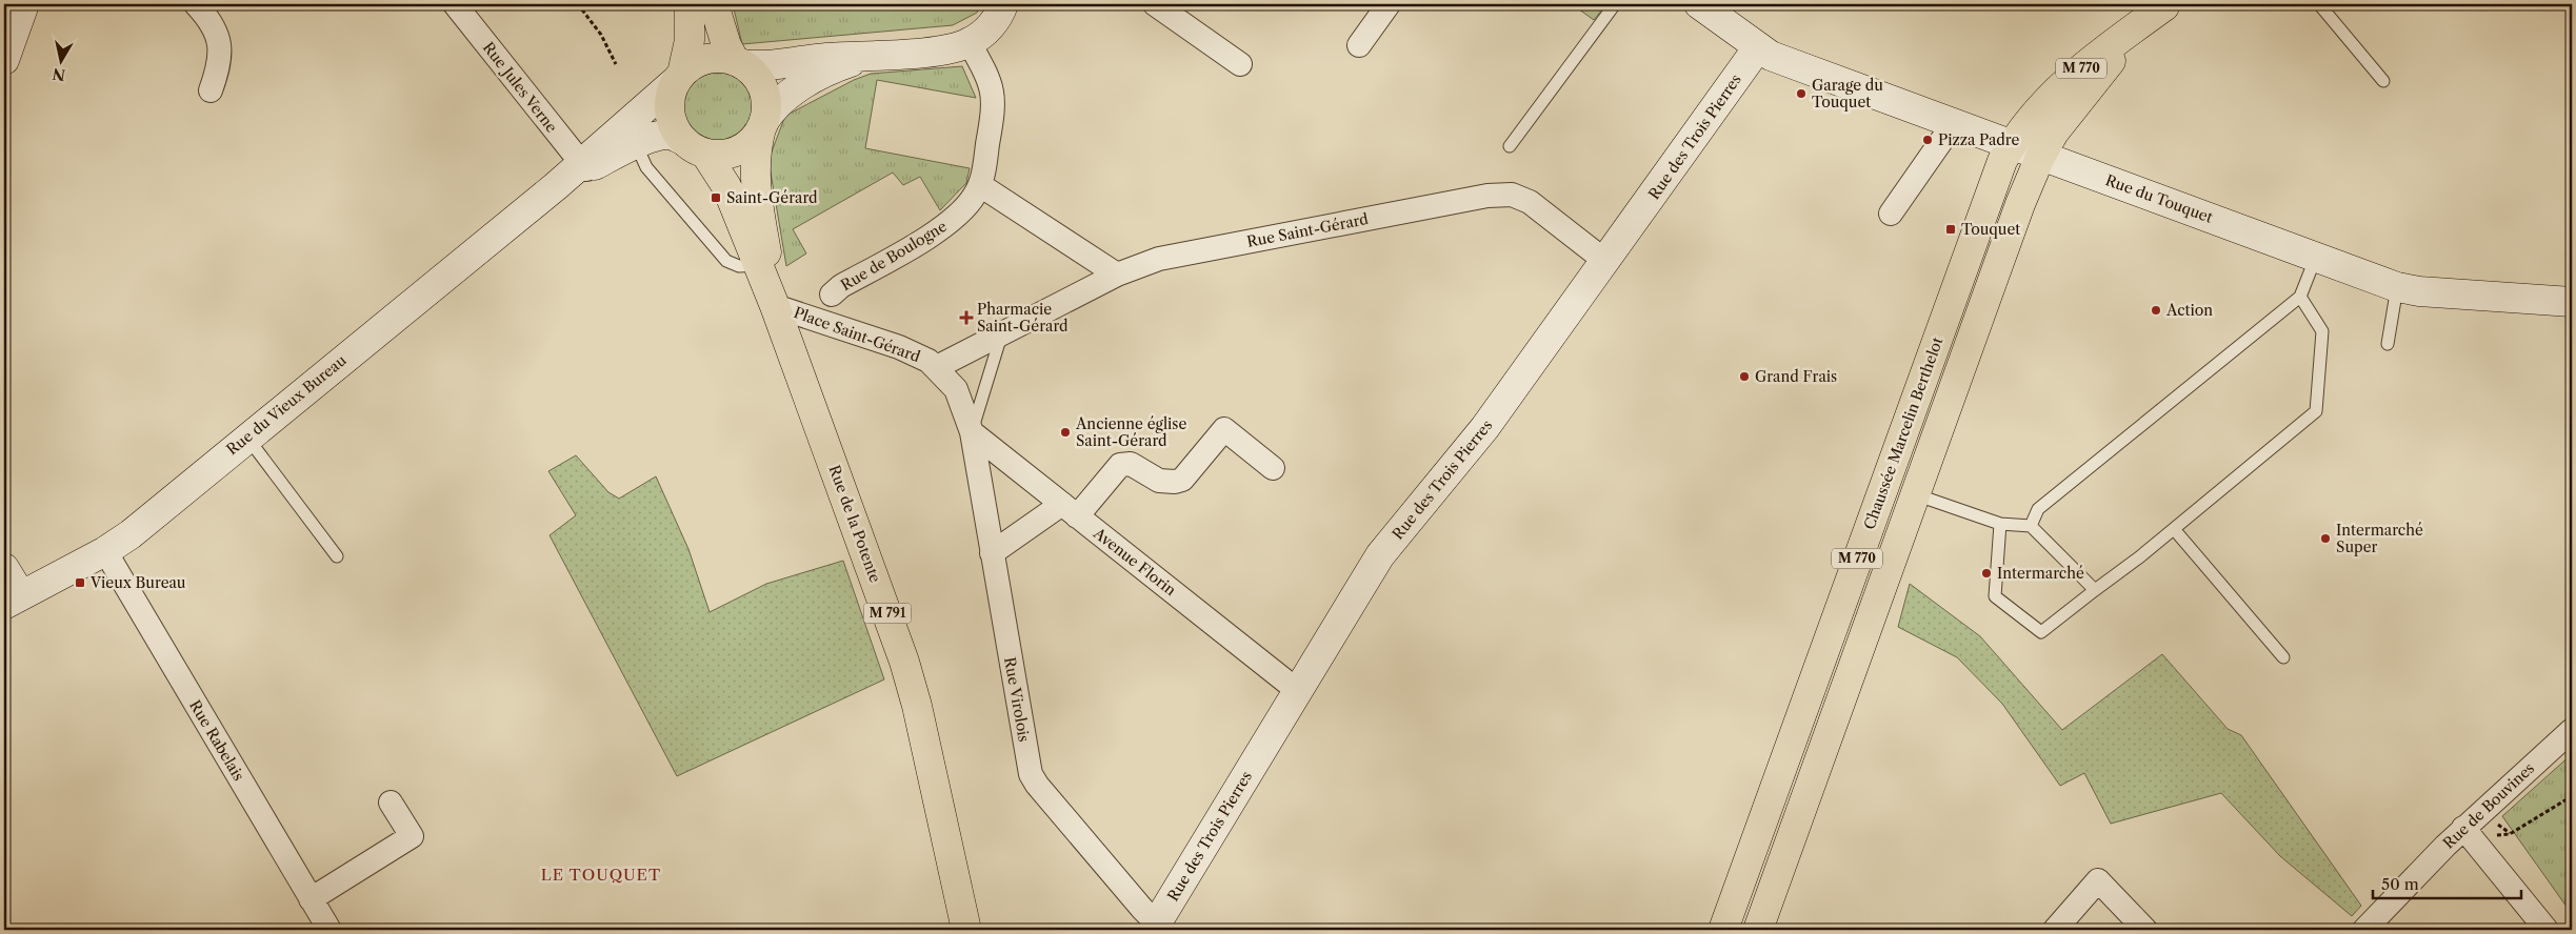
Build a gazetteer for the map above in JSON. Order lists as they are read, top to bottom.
{
  "streets": {
    "main road": [
      "M 770",
      "Chaussée Marcelin Berthelot",
      "Rue de la Potente",
      "M 791"
    ],
    "street": [
      "Rue Jules Verne",
      "Rue des Trois Pierres",
      "Rue du Touquet",
      "Rue Saint-Gérard",
      "Rue de Boulogne",
      "Place Saint-Gérard",
      "Rue du Vieux Bureau",
      "Avenue Florin",
      "Rue Virolois",
      "Rue Rabelais",
      "Rue de Bouvines"
    ]
  },
  "crossings": [
    ["M 770", "Rue du Touquet"],
    ["M 770", "Chaussée Marcelin Berthelot"],
    ["Rue Jules Verne", "Rue du Vieux Bureau"],
    ["Rue des Trois Pierres", "Rue du Touquet"],
    ["Rue des Trois Pierres", "Rue Saint-Gérard"],
    ["Rue des Trois Pierres", "Avenue Florin"],
    ["Rue des Trois Pierres", "Rue Virolois"],
    ["Rue du Touquet", "Chaussée Marcelin Berthelot"],
    ["Rue Saint-Gérard", "Place Saint-Gérard"],
    ["Place Saint-Gérard", "Rue de la Potente"],
    ["Place Saint-Gérard", "Avenue Florin"],
    ["Place Saint-Gérard", "Rue Virolois"],
    ["Rue du Vieux Bureau", "Rue de la Potente"],
    ["Rue du Vieux Bureau", "Rue Rabelais"],
    ["Avenue Florin", "Rue Virolois"]
  ],
  "districts": ["LE TOUQUET"],
  "places": {
    "other": [
      "Garage du Touquet",
      "Pizza Padre",
      "Action",
      "Grand Frais",
      "Ancienne église Saint-Gérard",
      "Intermarché Super",
      "Intermarché"
    ],
    "transit": ["Saint-Gérard", "Touquet", "Vieux Bureau"],
    "health": ["Pharmacie Saint-Gérard"]
  },
  "scale_bar": "50 m",
  "north": "bottom"
}
